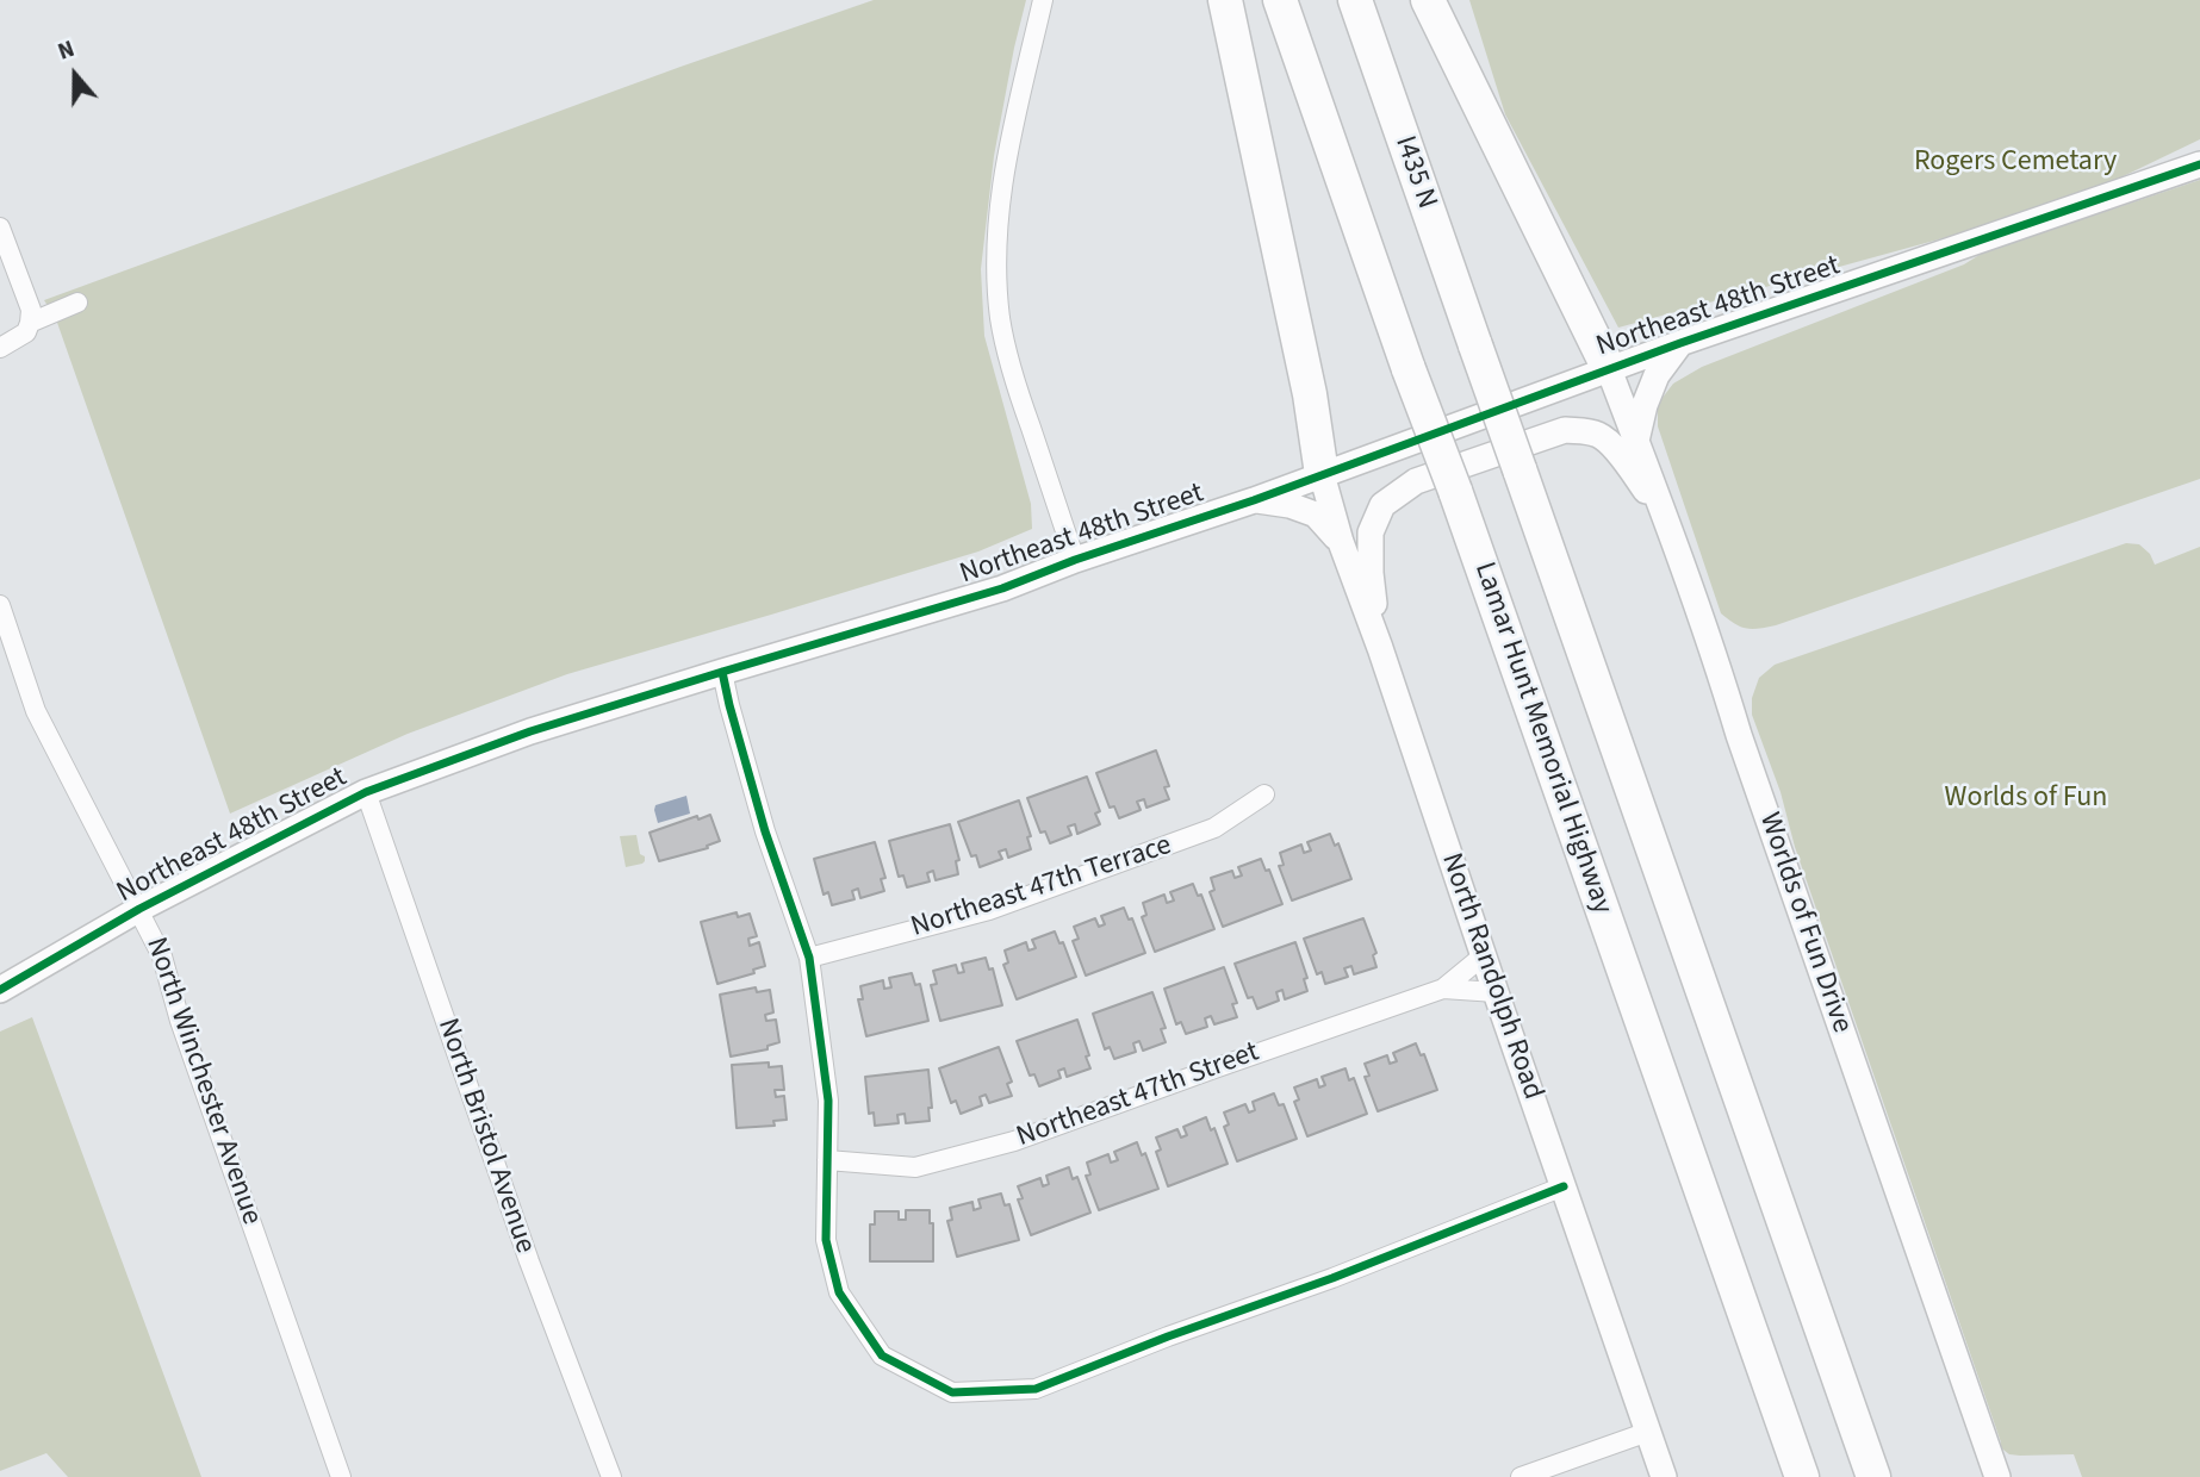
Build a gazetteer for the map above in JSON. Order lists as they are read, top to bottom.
{
  "streets": {
    "highway": ["I435 N", "Lamar Hunt Memorial Highway"],
    "main road": ["Northeast 48th Street", "Worlds of Fun Drive", "North Randolph Road"],
    "street": [
      "Northeast 47th Terrace",
      "North Winchester Avenue",
      "Northeast 47th Street",
      "North Bristol Avenue"
    ]
  },
  "crossings": [
    ["Northeast 48th Street", "Worlds of Fun Drive"],
    ["Northeast 48th Street", "North Randolph Road"],
    ["Northeast 48th Street", "North Winchester Avenue"],
    ["Northeast 48th Street", "North Bristol Avenue"],
    ["North Randolph Road", "Northeast 47th Street"]
  ],
  "parks": ["Rogers Cemetary", "Worlds of Fun"],
  "north": "top"
}
